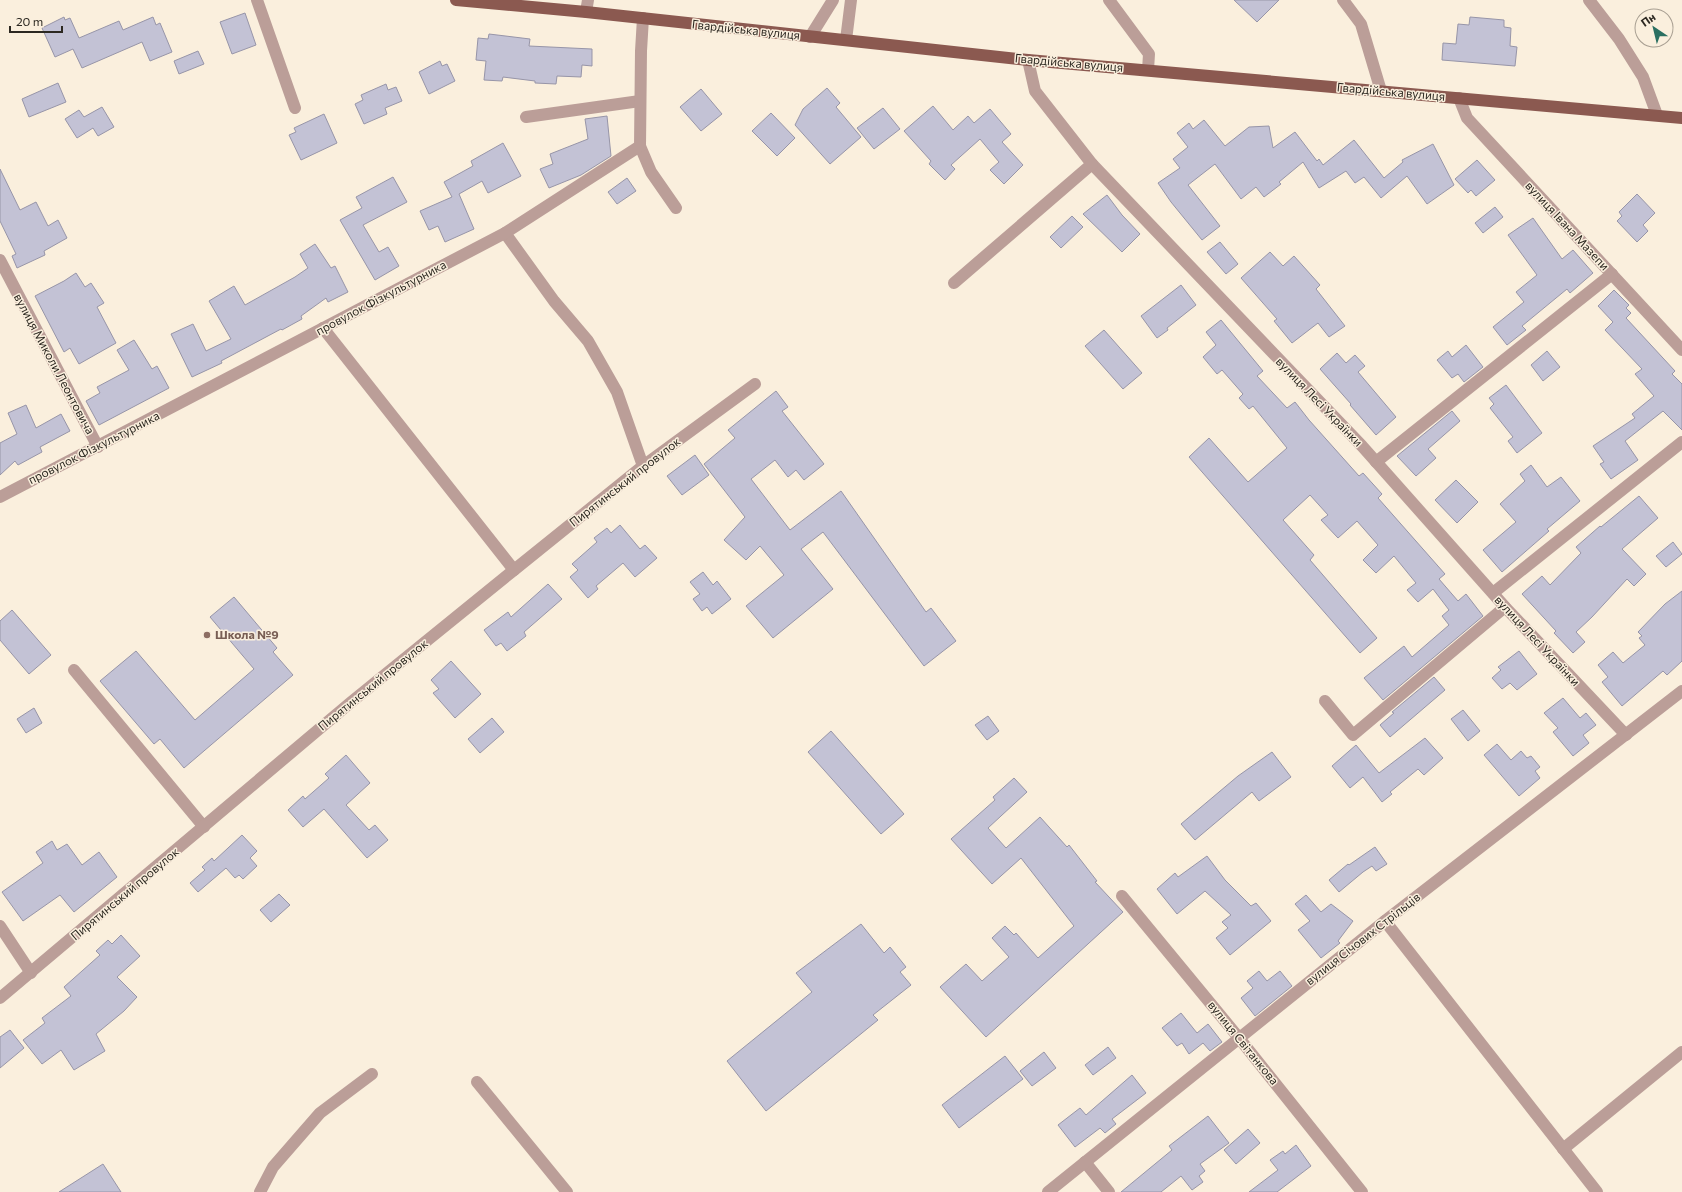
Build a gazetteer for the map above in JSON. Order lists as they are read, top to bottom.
{
  "streets": {
    "main road": ["Гвардійська вулиця"],
    "street": [
      "вулиця Івана Мазепи",
      "провулок Фізкультурника",
      "вулиця Миколи Леонтовича",
      "вулиця Лесі Українки",
      "Пирятинський провулок",
      "вулиця Січових Стрільців",
      "вулиця Світанкова"
    ]
  },
  "crossings": [
    ["Гвардійська вулиця", "вулиця Івана Мазепи"],
    ["Гвардійська вулиця", "вулиця Лесі Українки"],
    ["провулок Фізкультурника", "вулиця Миколи Леонтовича"],
    ["вулиця Лесі Українки", "вулиця Січових Стрільців"],
    ["вулиця Січових Стрільців", "вулиця Світанкова"]
  ],
  "places": ["Школа №9"],
  "scale_bar": "20 m",
  "north": "top left"
}
